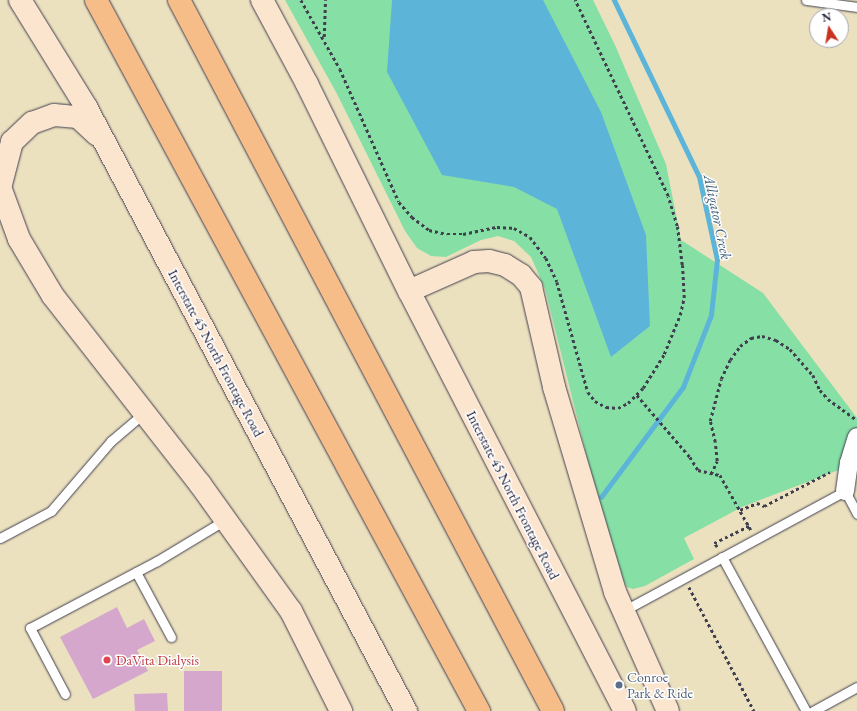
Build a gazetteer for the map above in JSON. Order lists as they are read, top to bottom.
{
  "streets": {
    "main road": ["Interstate 45 North Frontage Road"]
  },
  "water": ["Alligator Creek"],
  "places": ["DaVita Dialysis", "Conroe Park & Ride"],
  "north": "top"
}
